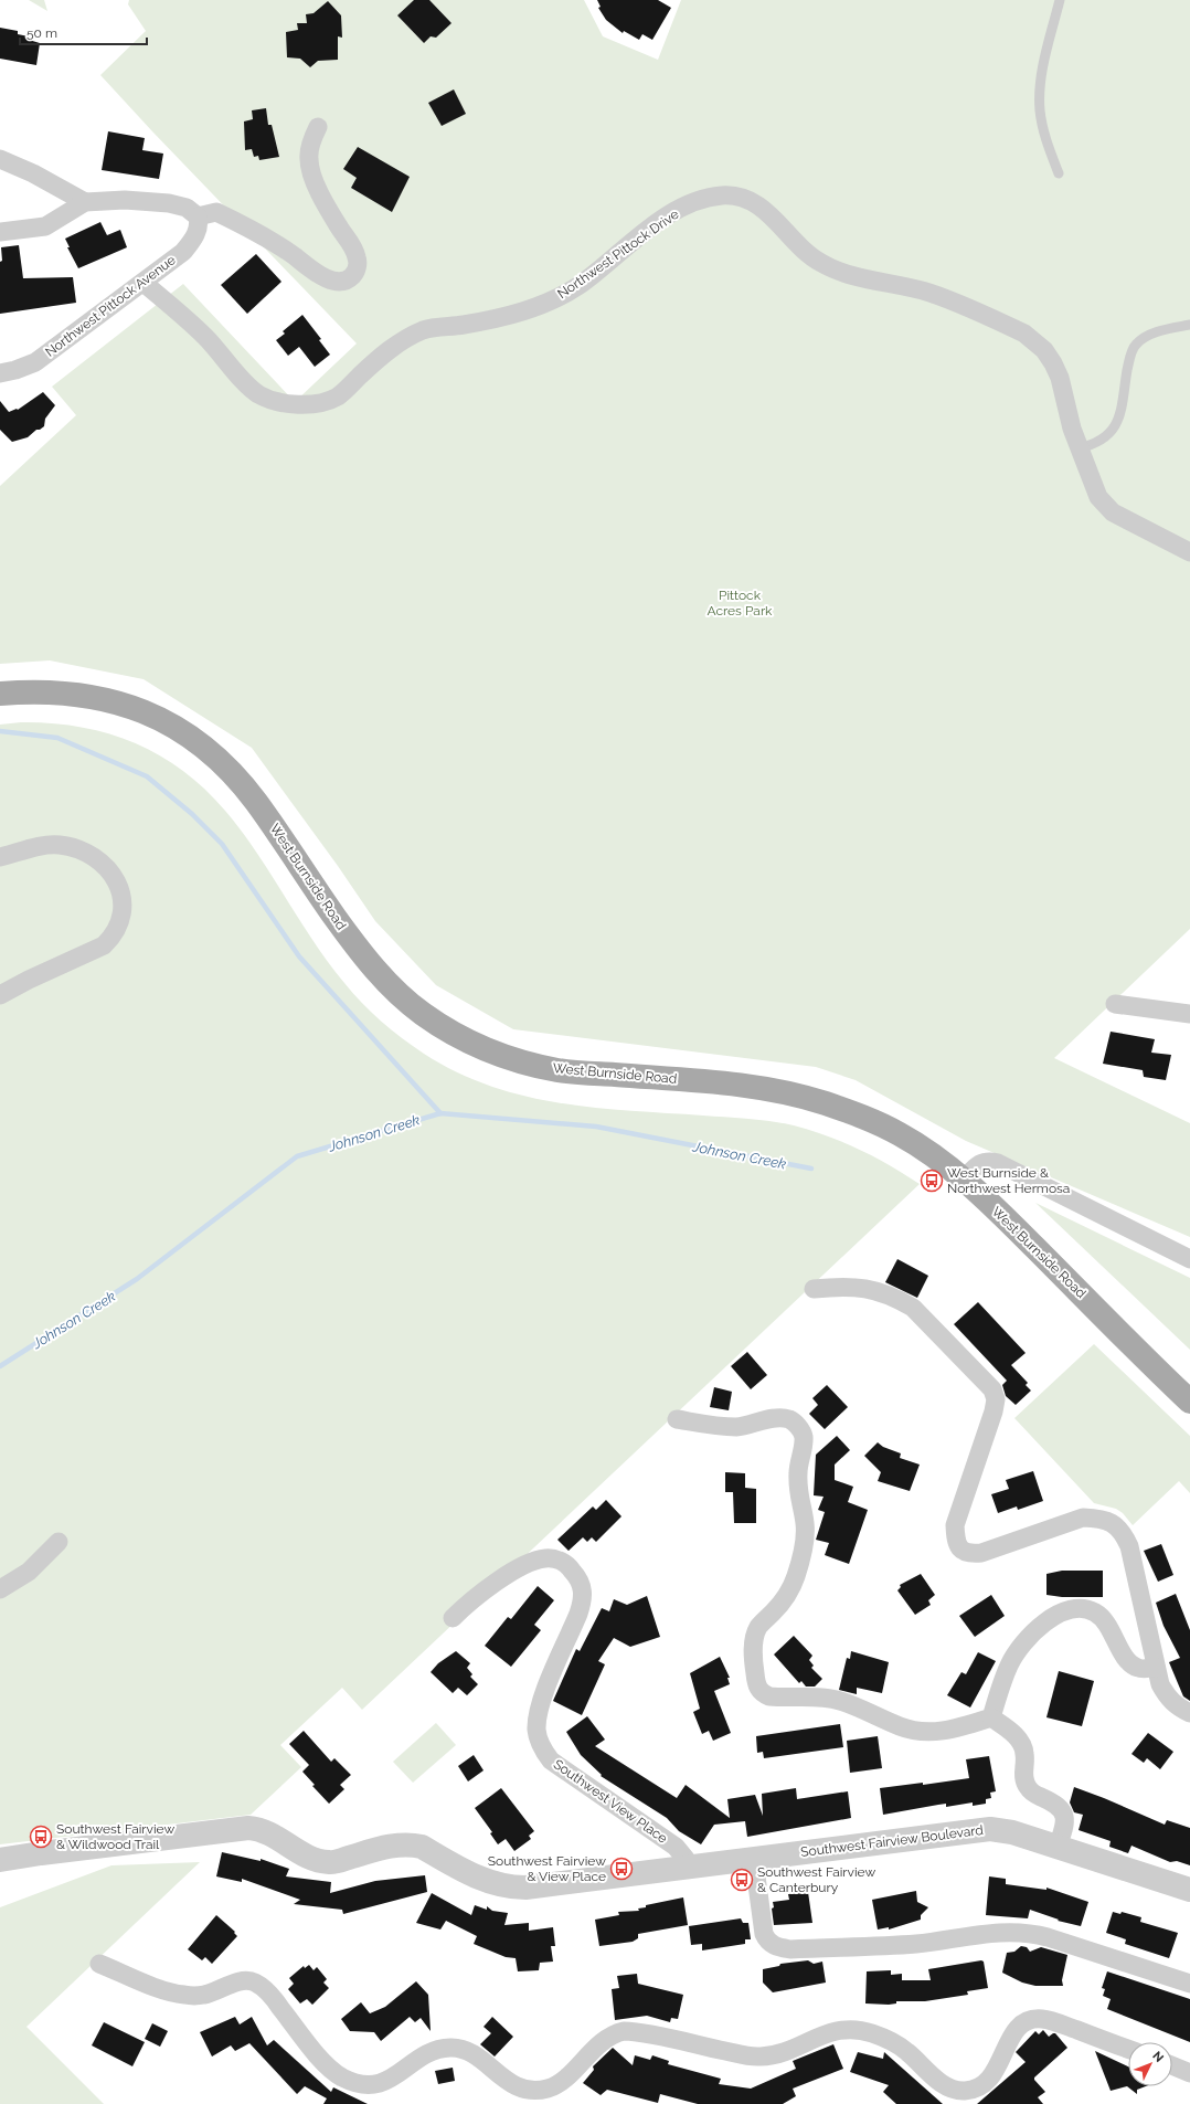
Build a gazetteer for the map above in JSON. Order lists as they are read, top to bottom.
{
  "streets": {
    "main road": ["West Burnside Road"],
    "street": [
      "Northwest Pittock Drive",
      "Northwest Pittock Avenue",
      "Southwest View Place",
      "Southwest Fairview Boulevard"
    ]
  },
  "crossings": [
    ["Northwest Pittock Drive", "Northwest Pittock Avenue"],
    ["Southwest View Place", "Southwest Fairview Boulevard"]
  ],
  "water": ["Johnson Creek"],
  "parks": ["Pittock Acres Park"],
  "places": {
    "bus stop": [
      "West Burnside & Northwest Hermosa",
      "Southwest Fairview & Wildwood Trail",
      "Southwest Fairview & View Place",
      "Southwest Fairview & Canterbury"
    ]
  },
  "scale_bar": "50 m",
  "north": "top right"
}
